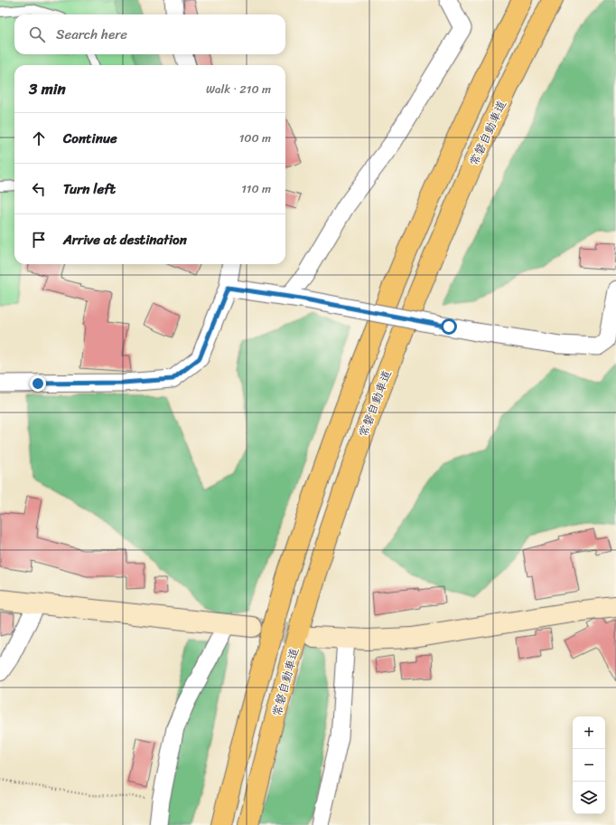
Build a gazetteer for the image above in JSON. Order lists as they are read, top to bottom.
{
  "streets": {
    "highway": ["常磐自動車道"]
  },
  "page": {
    "search": "Search here",
    "heading": ["3 min", "Walk · 210 m"],
    "list": [
      ["Continue", "100 m"],
      ["Turn left", "110 m"],
      "Arrive at destination"
    ],
    "map_buttons": ["+", "−"]
  }
}
